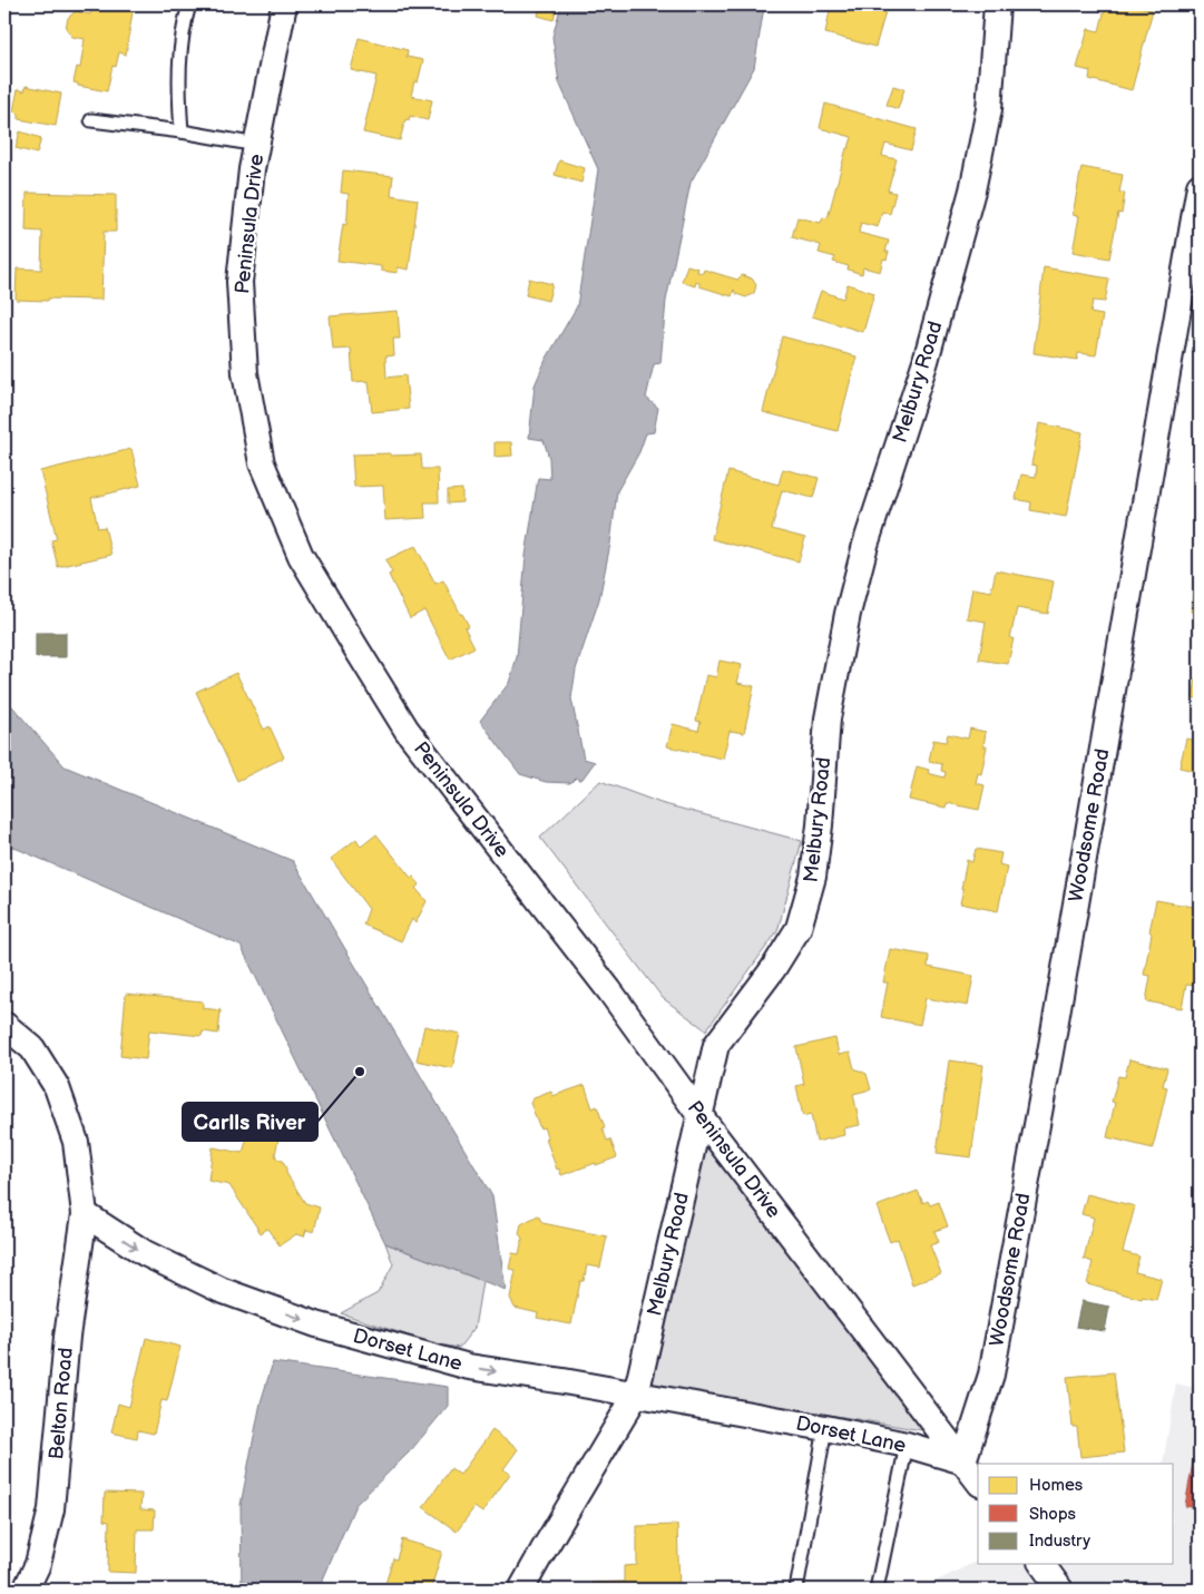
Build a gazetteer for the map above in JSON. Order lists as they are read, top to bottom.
{
  "streets": {
    "street": [
      "Peninsula Drive",
      "Melbury Road",
      "Woodsome Road",
      "Dorset Lane",
      "Belton Road"
    ]
  },
  "crossings": [
    ["Peninsula Drive", "Melbury Road"],
    ["Peninsula Drive", "Woodsome Road"],
    ["Peninsula Drive", "Dorset Lane"],
    ["Melbury Road", "Dorset Lane"],
    ["Woodsome Road", "Dorset Lane"],
    ["Dorset Lane", "Belton Road"]
  ],
  "one_way": ["Dorset Lane"],
  "places": ["Carlls River"],
  "legend": ["Homes", "Shops", "Industry"]
}
